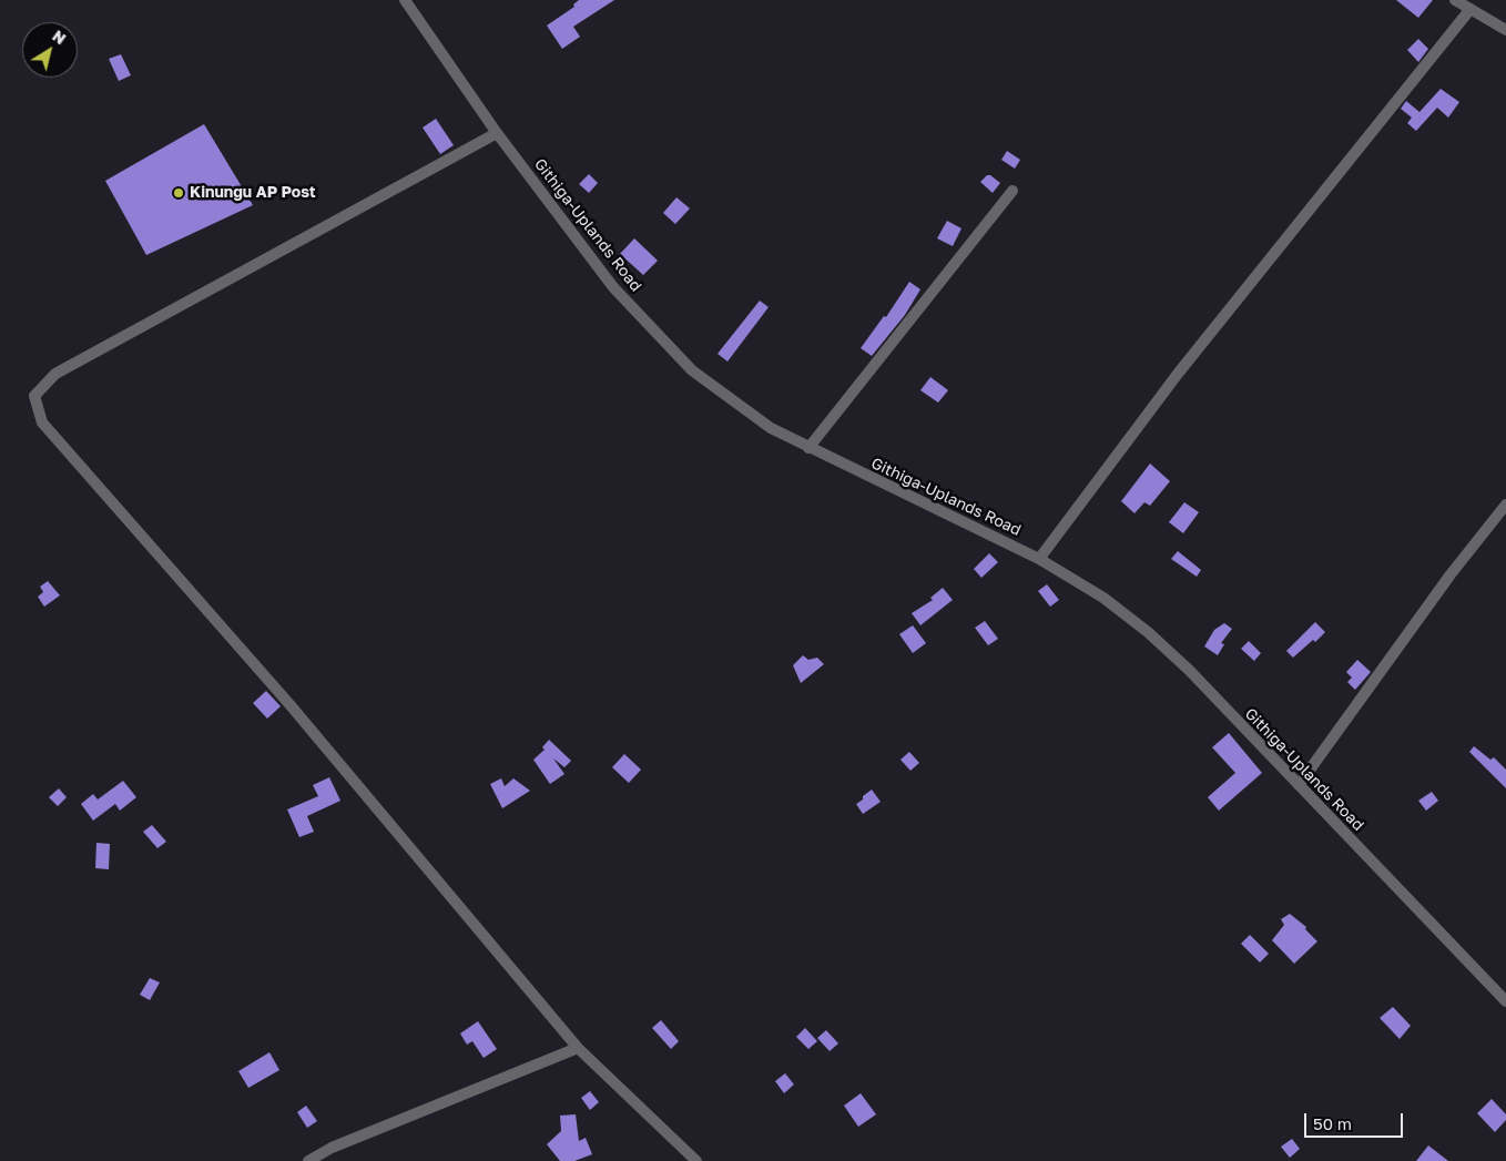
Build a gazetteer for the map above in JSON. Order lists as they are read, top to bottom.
{
  "streets": {
    "street": ["Githiga-Uplands Road"]
  },
  "places": ["Kinungu AP Post"],
  "scale_bar": "50 m",
  "north": "top right"
}
